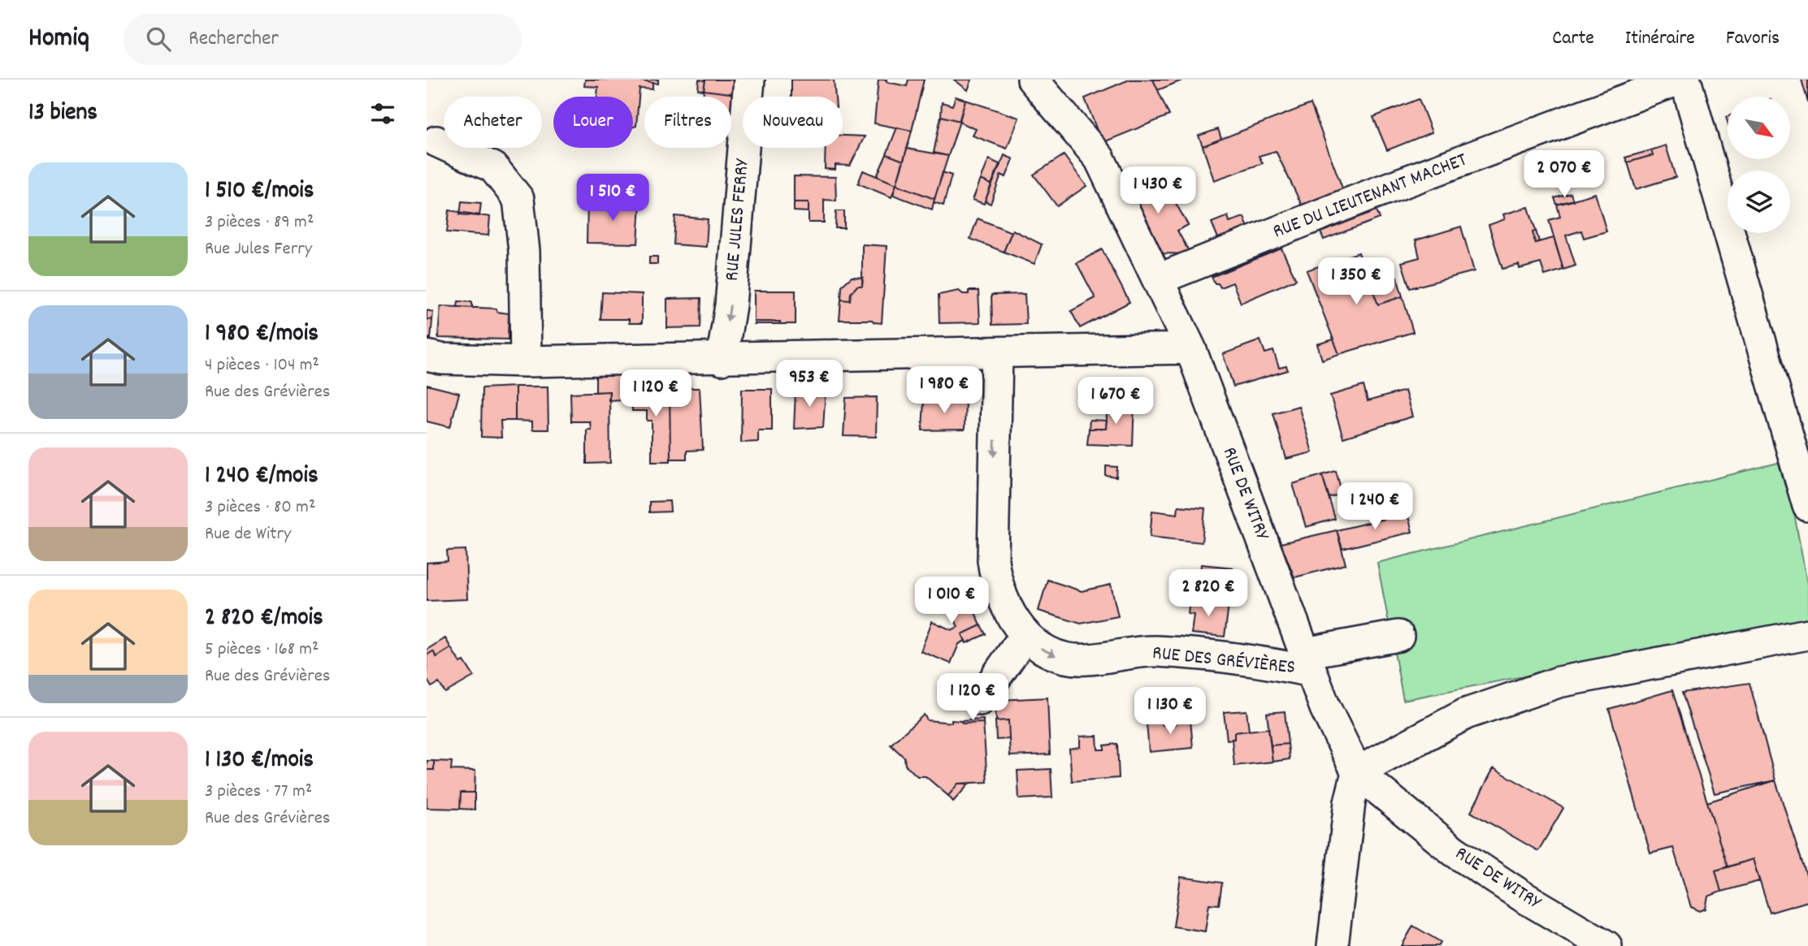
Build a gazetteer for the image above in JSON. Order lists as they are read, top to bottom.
{
  "streets": {
    "street": [
      "RUE DU LIEUTENANT MACHET",
      "RUE JULES FERRY",
      "RUE DE WITRY",
      "RUE DES GRÉVIÈRES"
    ]
  },
  "crossings": [
    ["RUE DU LIEUTENANT MACHET", "RUE DE WITRY"],
    ["RUE DE WITRY", "RUE DES GRÉVIÈRES"]
  ],
  "one_way": ["RUE JULES FERRY"],
  "north": "bottom right",
  "page": {
    "header": "Homiq",
    "search": "Rechercher",
    "nav": ["Carte", "Itinéraire", "Favoris"],
    "heading": "13 biens",
    "chip": [
      "Acheter",
      "Louer",
      "Filtres",
      "Nouveau"
    ],
    "list": [
      {
        "name": "1 510 €/mois",
        "note": "3 pièces · 89 m² · Rue Jules Ferry"
      },
      {
        "name": "1 980 €/mois",
        "note": "4 pièces · 104 m² · Rue des Grévières"
      },
      {
        "name": "1 240 €/mois",
        "note": "3 pièces · 80 m² · Rue de Witry"
      },
      {
        "name": "2 820 €/mois",
        "note": "5 pièces · 168 m² · Rue des Grévières"
      },
      {
        "name": "1 130 €/mois",
        "note": "3 pièces · 77 m² · Rue des Grévières"
      }
    ],
    "price": [
      "2 070 €",
      "1 430 €",
      "1 510 €",
      "1 350 €",
      "953 €",
      "1 980 €",
      "1 120 €",
      "1 670 €",
      "1 240 €",
      "2 820 €",
      "1 010 €",
      "1 120 €",
      "1 130 €"
    ]
  }
}
